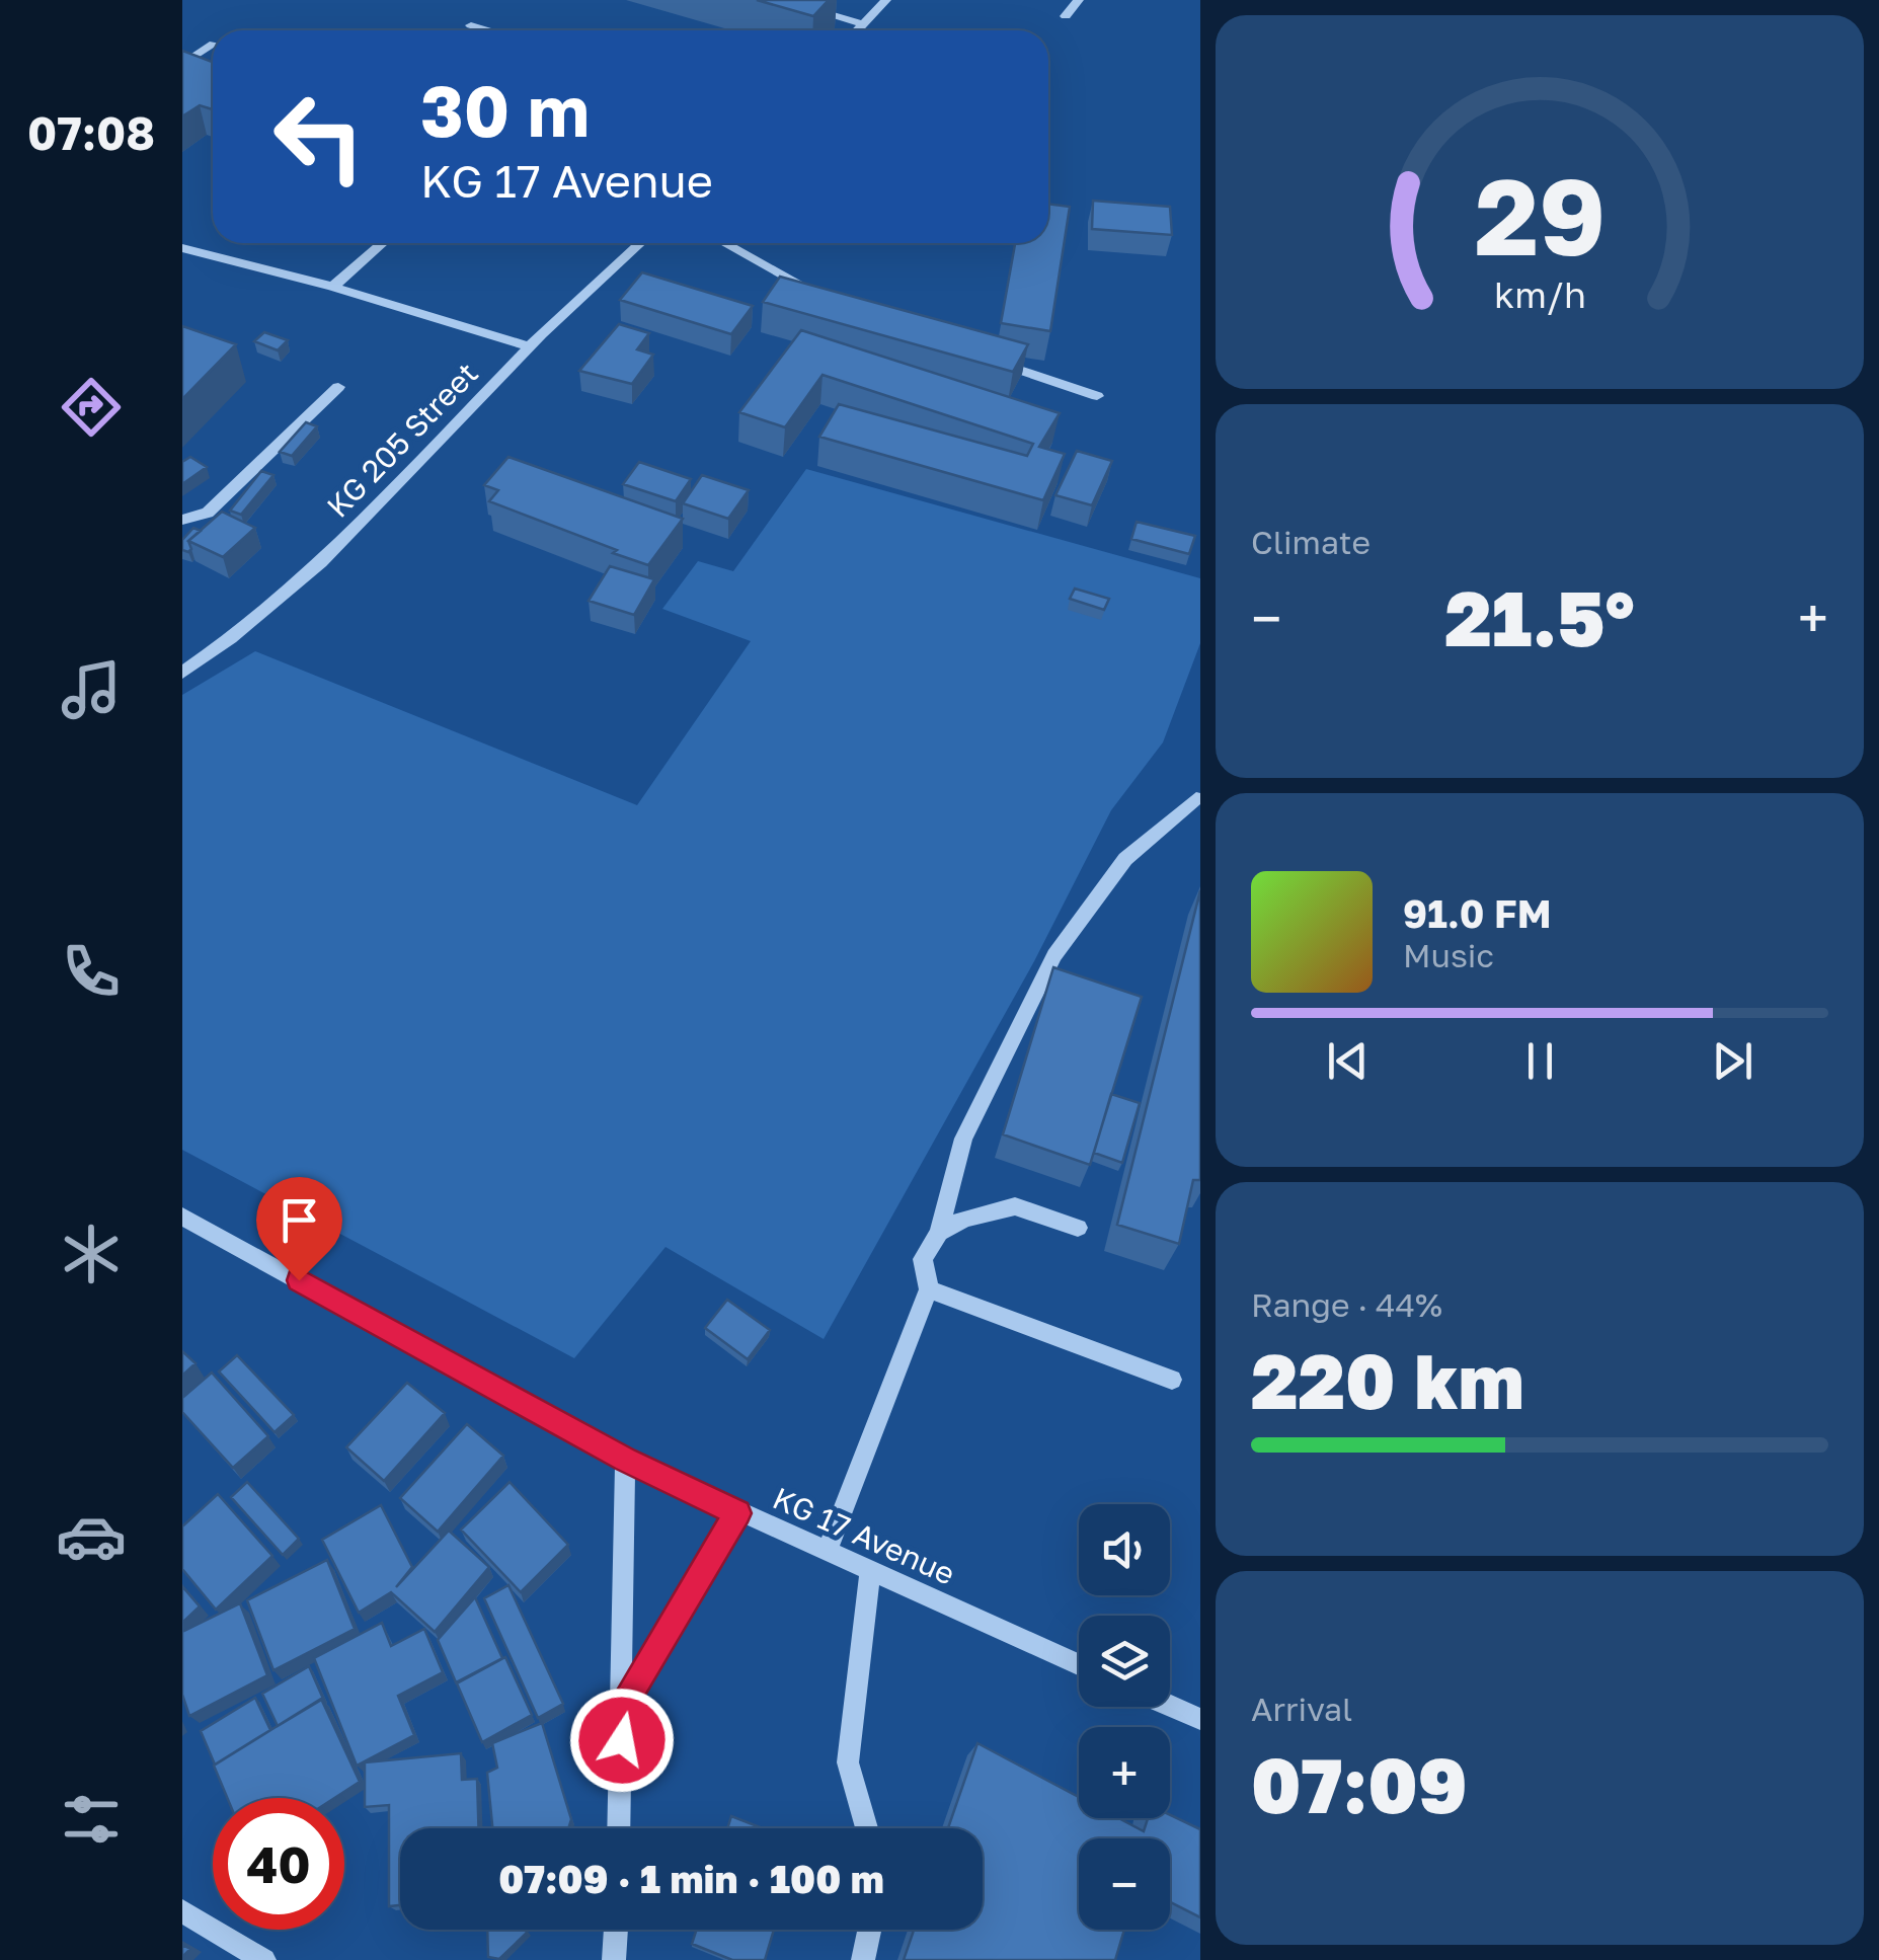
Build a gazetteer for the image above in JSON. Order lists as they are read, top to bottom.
{
  "streets": {
    "street": ["KG 205 Street", "KG 17 Avenue"]
  },
  "page": {
    "tabs": "07:08",
    "turn": ["30 m", "KG 17 Avenue"],
    "tile": [
      "Climate",
      ["Range · 44%", "220 km"],
      ["Arrival", "07:09"]
    ],
    "heat": ["−", "21.5°", "+"],
    "song": ["91.0 FM", "Music"],
    "map_buttons": ["+", "−"],
    "limit": "40",
    "trip": "07:09 · 1 min · 100 m",
    "gauge": ["29", "km/h"]
  }
}
